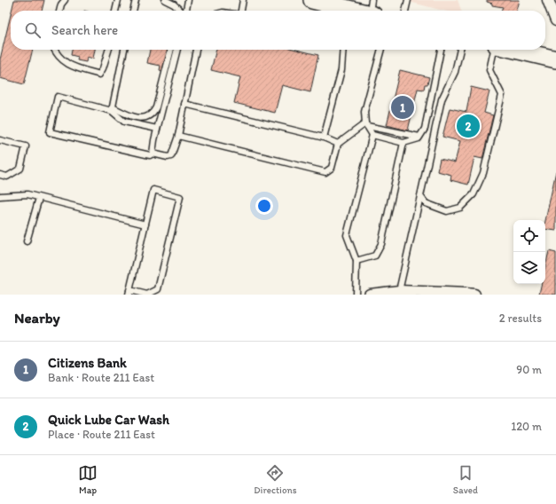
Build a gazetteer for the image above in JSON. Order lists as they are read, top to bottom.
{
  "page": {
    "search": "Search here",
    "pins": ["1", "2"],
    "heading": ["Nearby", "2 results"],
    "list": [
      {
        "mark": "1",
        "name": "Citizens Bank",
        "note": "Bank · Route 211 East",
        "value": "90 m"
      },
      {
        "mark": "2",
        "name": "Quick Lube Car Wash",
        "note": "Place · Route 211 East",
        "value": "120 m"
      }
    ],
    "nav": ["Map", "Directions", "Saved"]
  }
}
